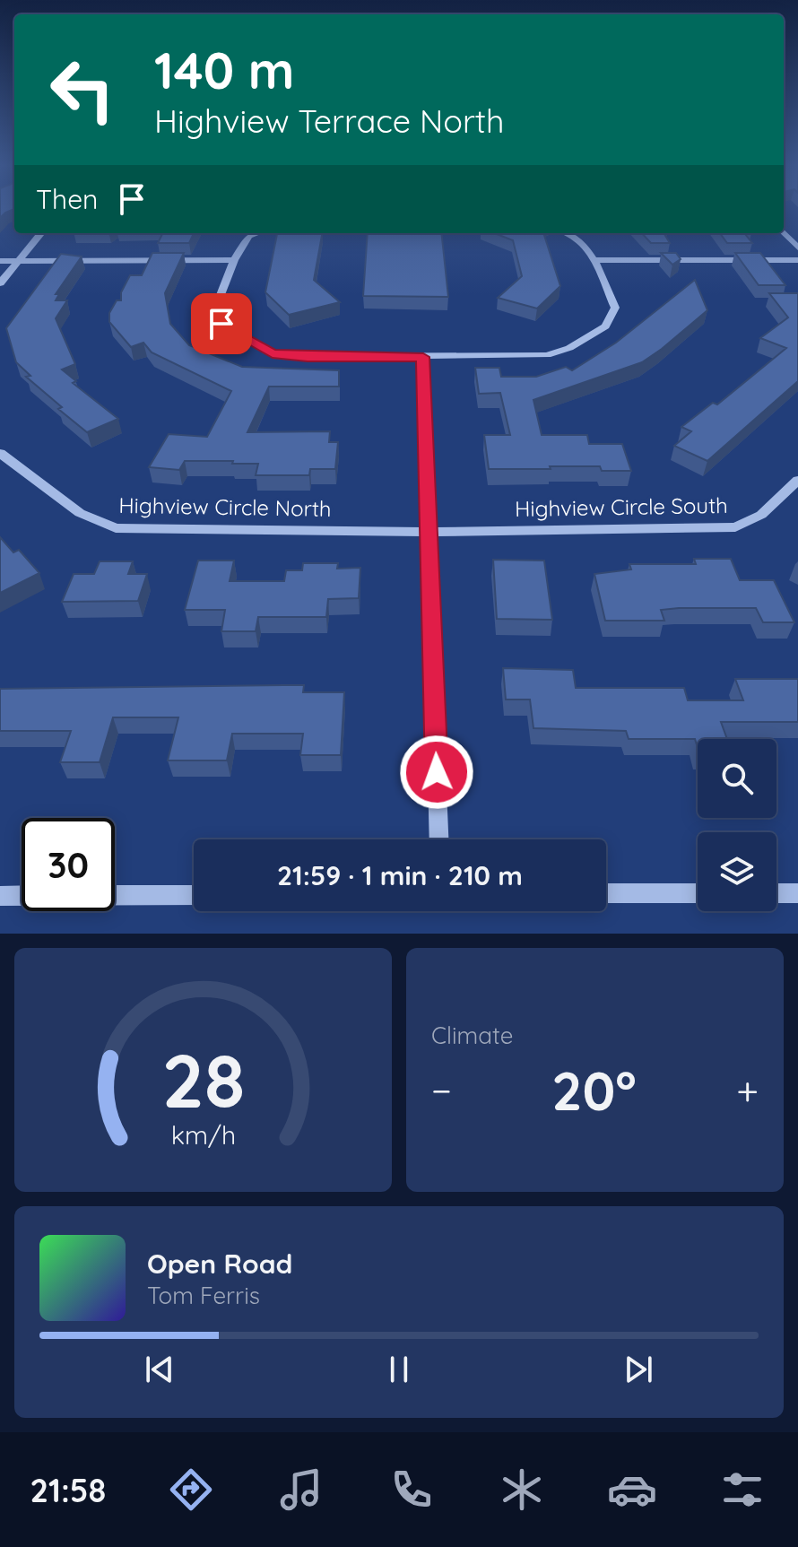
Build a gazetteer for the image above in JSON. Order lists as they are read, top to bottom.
{
  "streets": {
    "street": ["Highview Circle North", "Highview Circle South"]
  },
  "crossings": [
    ["Highview Circle North", "Highview Circle South"]
  ],
  "page": {
    "turn": ["140 m", "Highview Terrace North"],
    "then": "Then",
    "limit": "30",
    "trip": "21:59 · 1 min · 210 m",
    "tile": "Climate",
    "heat": ["−", "20°", "+"],
    "song": ["Open Road", "Tom Ferris"],
    "tabs": "21:58",
    "gauge": ["28", "km/h"]
  }
}
